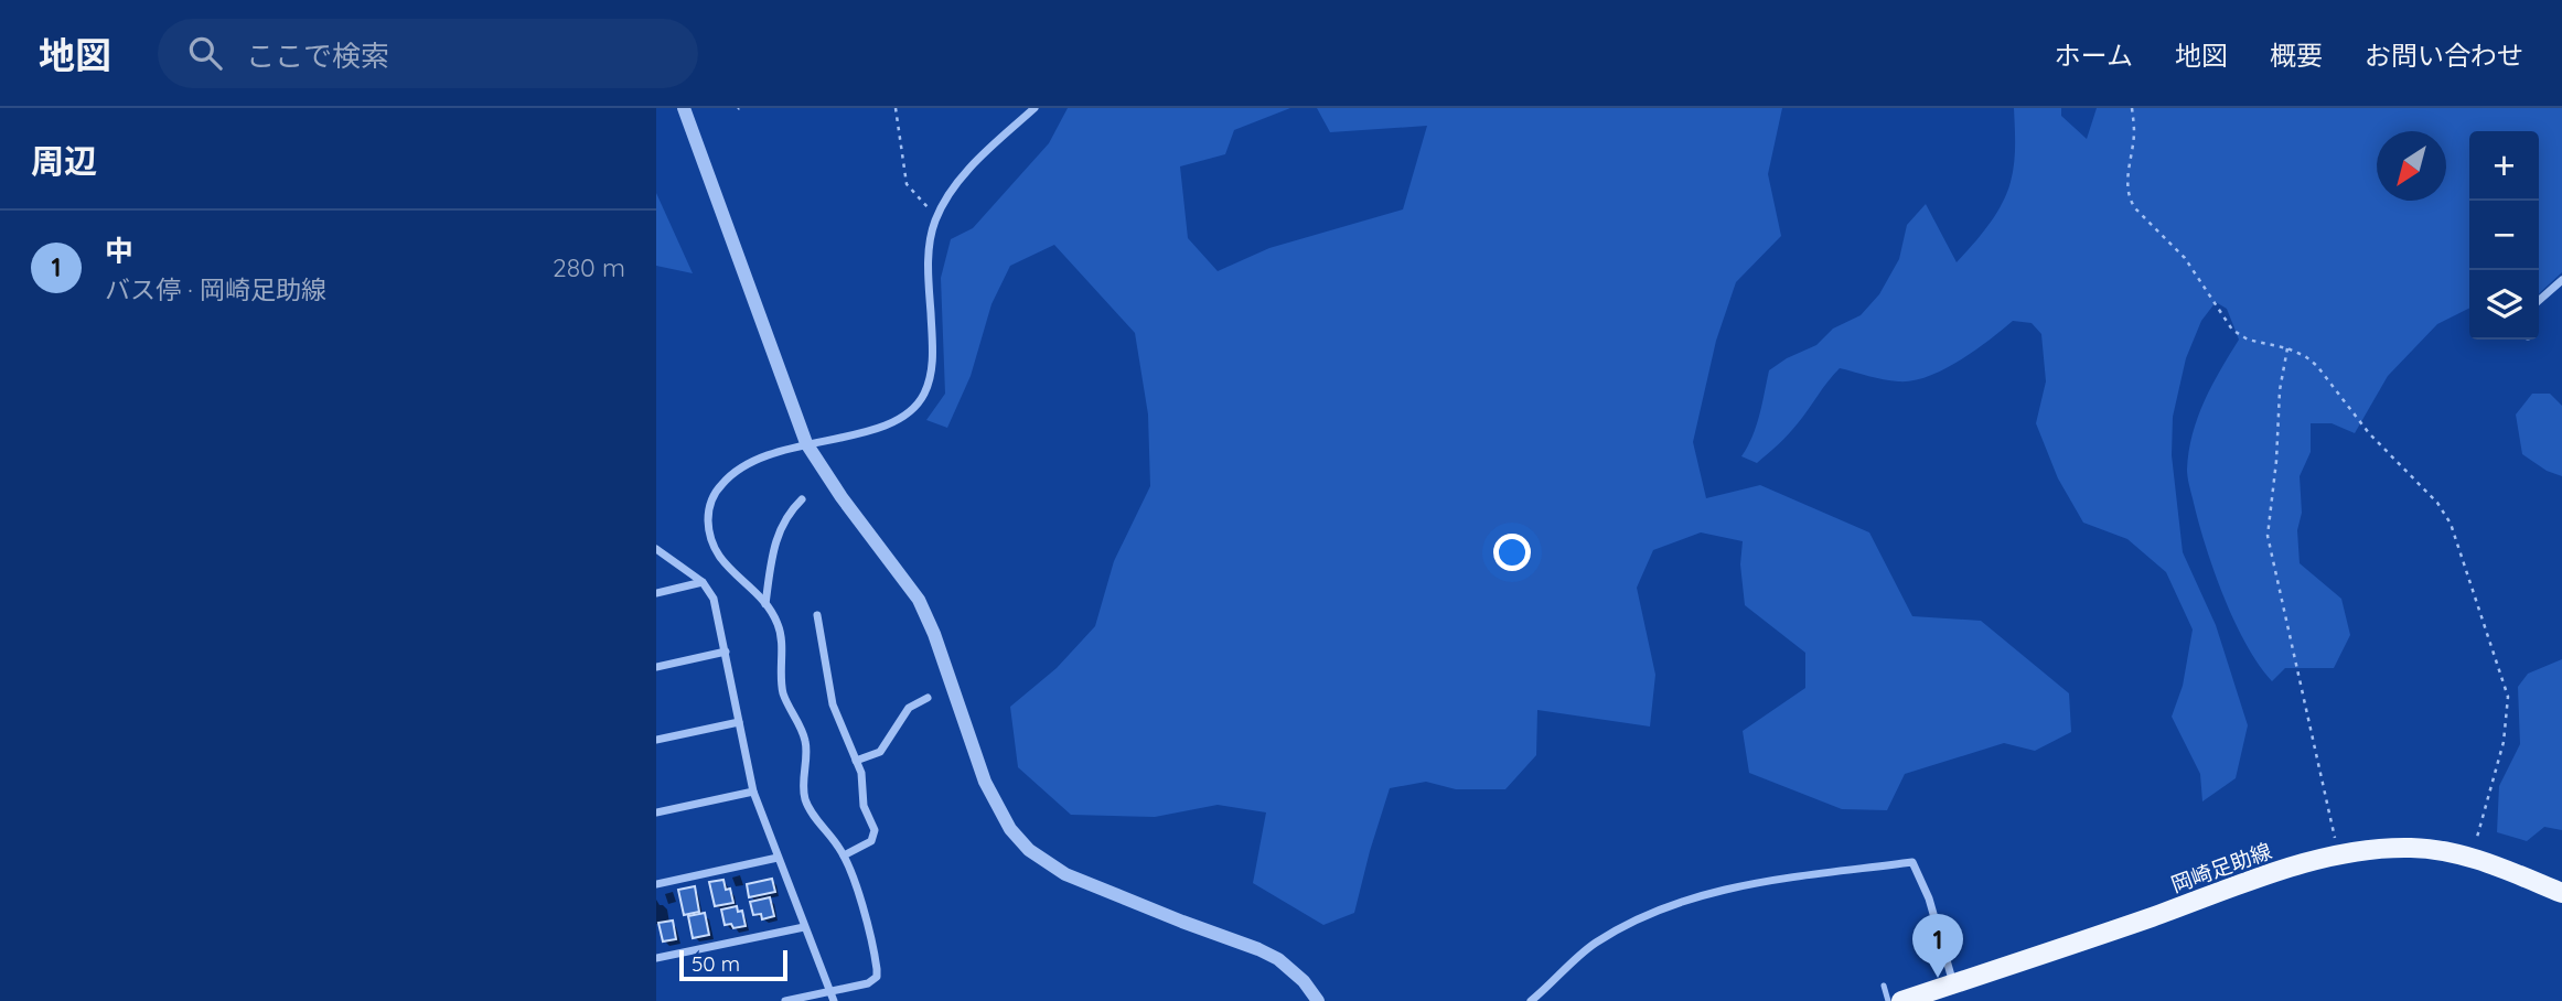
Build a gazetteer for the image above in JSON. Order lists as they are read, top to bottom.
{
  "streets": {
    "main road": ["岡崎足助線"]
  },
  "scale_bar": "50 m",
  "north": "bottom left",
  "page": {
    "header": "地図",
    "search": "ここで検索",
    "nav": [
      "ホーム",
      "地図",
      "概要",
      "お問い合わせ"
    ],
    "heading": "周辺",
    "map_buttons": ["+", "−"],
    "list": [
      {
        "mark": "1",
        "name": "中",
        "note": "バス停 · 岡崎足助線",
        "value": "280 m"
      }
    ],
    "pins": "1",
    "scale": "50 m"
  }
}
